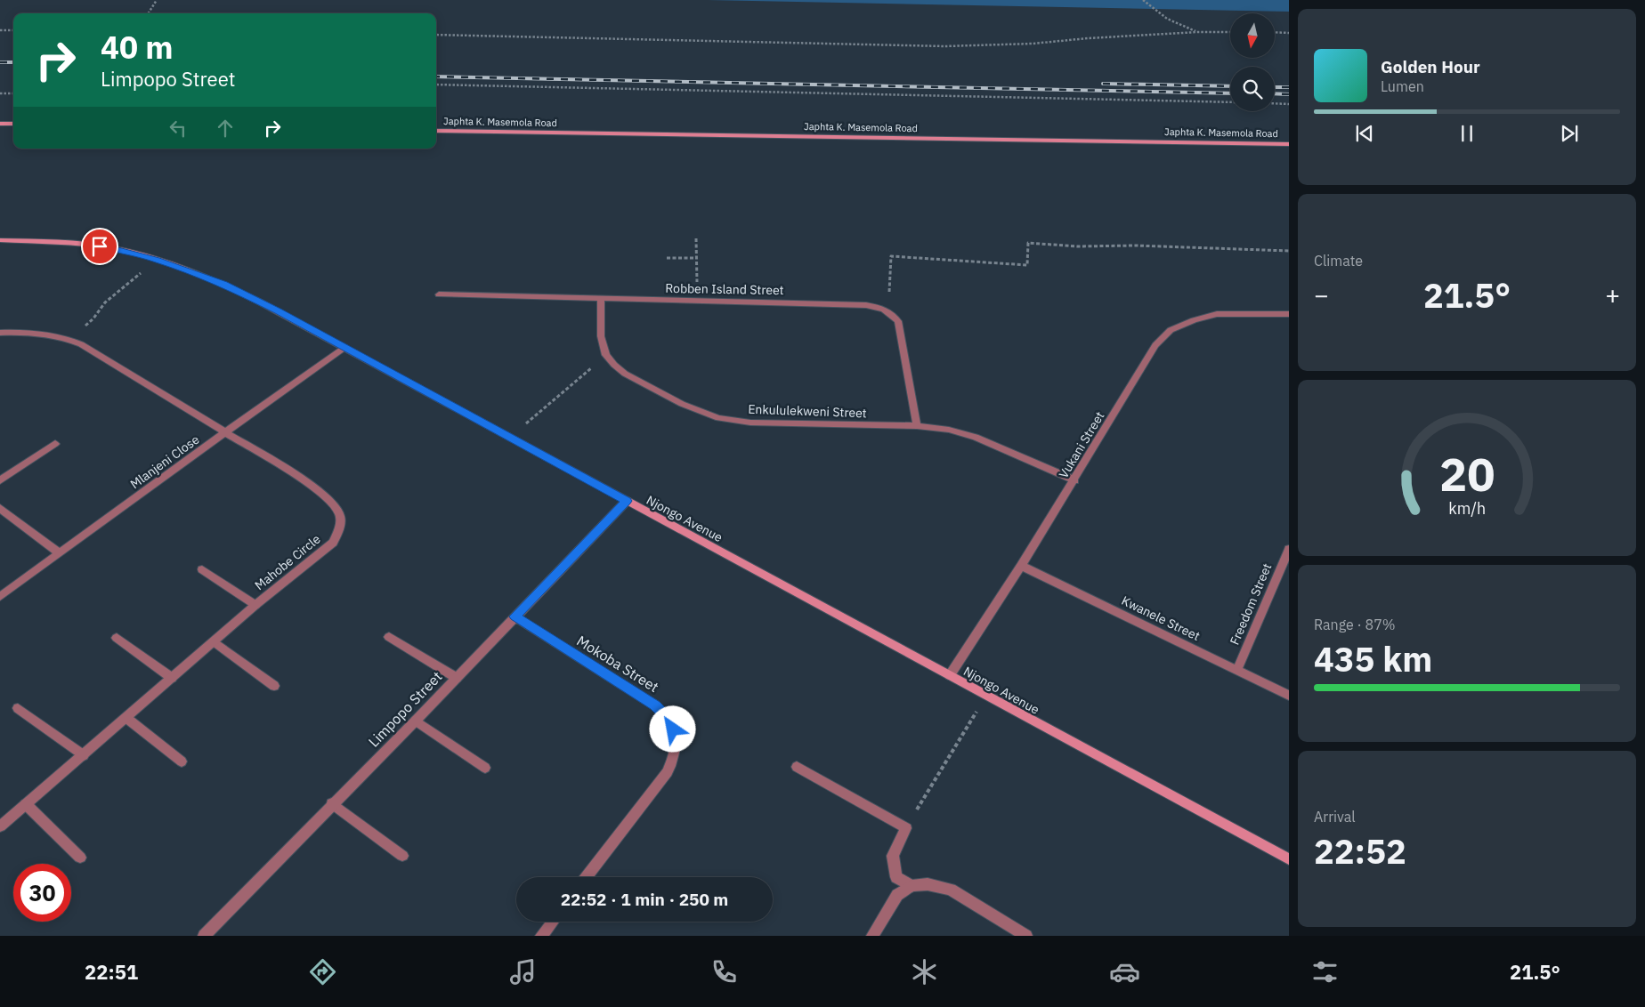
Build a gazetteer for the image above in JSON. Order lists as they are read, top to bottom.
{
  "streets": {
    "street": [
      "Japhta K. Masemola Road",
      "Robben Island Street",
      "Enkululekweni Street",
      "Vukani Street",
      "Mlanjeni Close",
      "Njongo Avenue",
      "Mahobe Circle",
      "Freedom Street",
      "Kwanele Street",
      "Mokoba Street",
      "Limpopo Street"
    ]
  },
  "crossings": [
    ["Enkululekweni Street", "Vukani Street"],
    ["Vukani Street", "Njongo Avenue"],
    ["Vukani Street", "Kwanele Street"],
    ["Mlanjeni Close", "Njongo Avenue"],
    ["Mlanjeni Close", "Mahobe Circle"],
    ["Njongo Avenue", "Limpopo Street"],
    ["Freedom Street", "Kwanele Street"],
    ["Mokoba Street", "Limpopo Street"]
  ],
  "north": "bottom",
  "page": {
    "turn": ["40 m", "Limpopo Street"],
    "song": ["Golden Hour", "Lumen"],
    "tile": [
      "Climate",
      ["Range · 87%", "435 km"],
      ["Arrival", "22:52"]
    ],
    "heat": ["−", "21.5°", "+"],
    "limit": "30",
    "trip": "22:52 · 1 min · 250 m",
    "tabs": ["22:51", "21.5°"],
    "gauge": ["20", "km/h"]
  }
}
